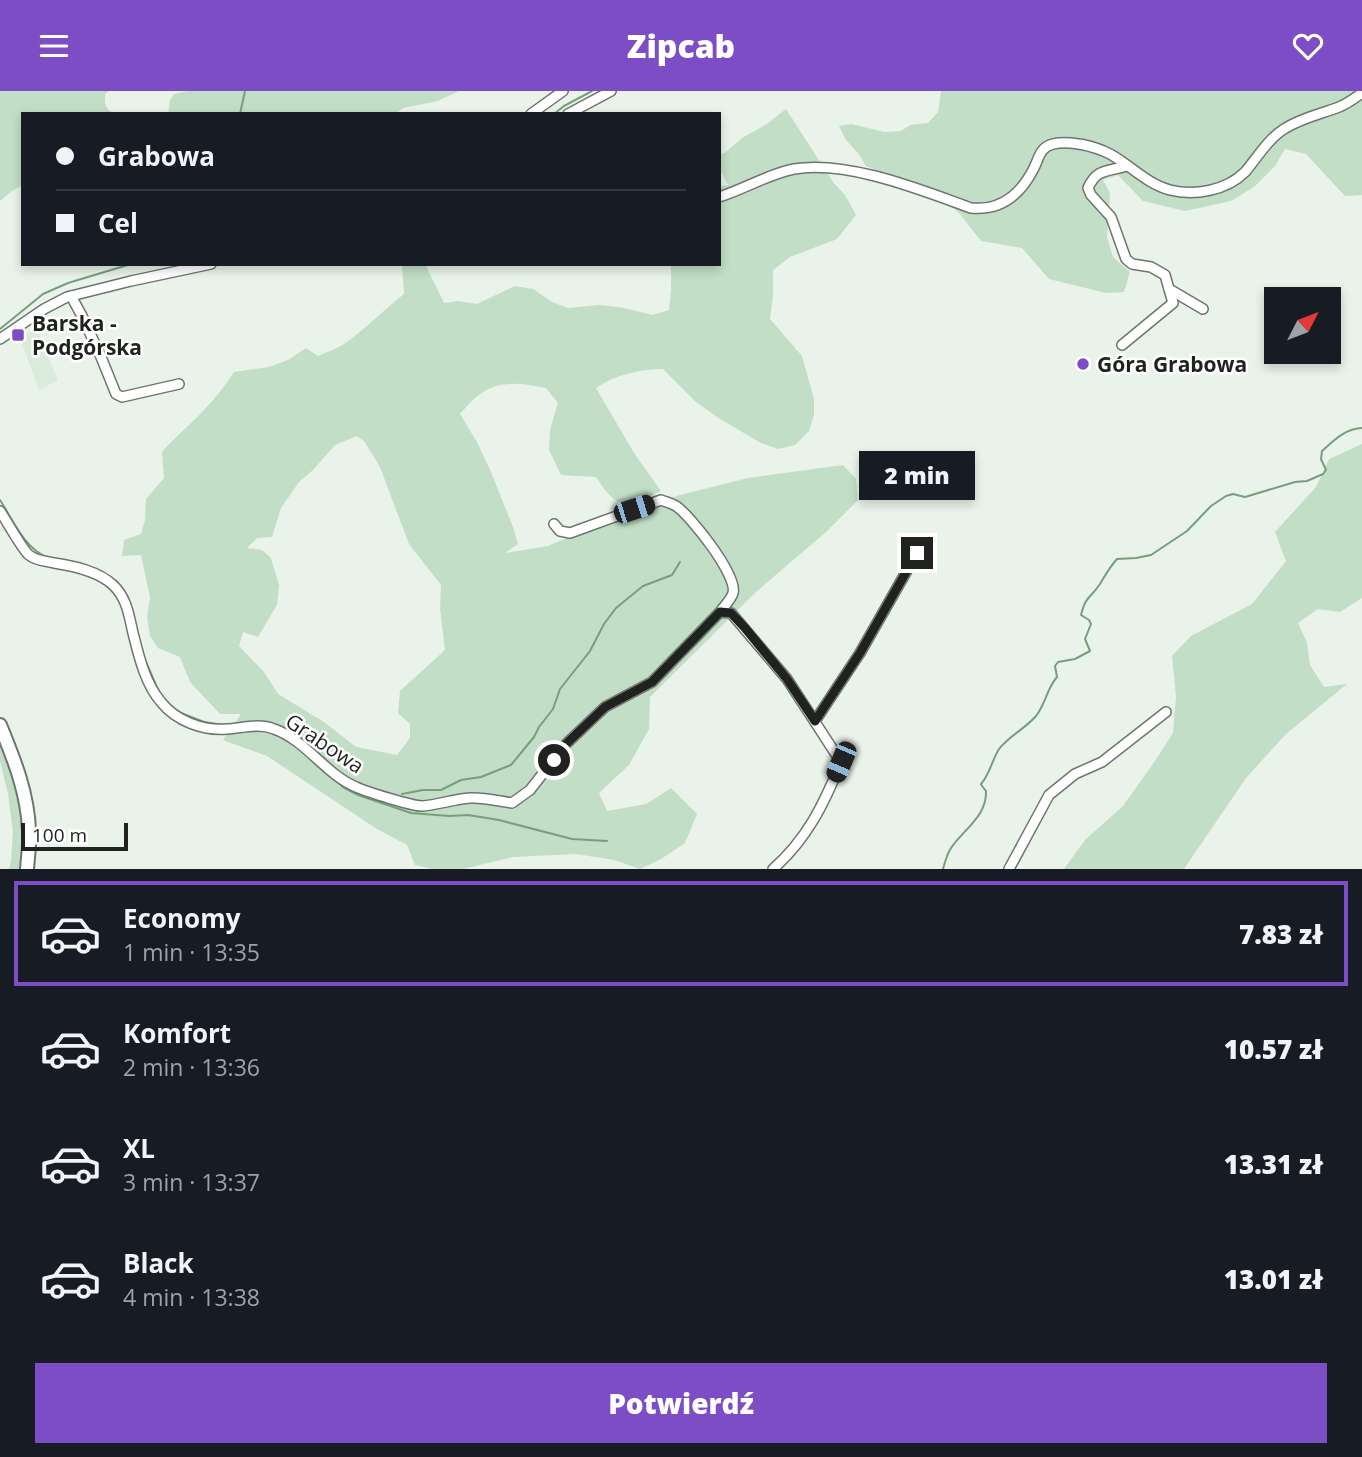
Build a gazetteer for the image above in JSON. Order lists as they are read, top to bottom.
{
  "streets": {
    "street": ["Grabowa"]
  },
  "places": {
    "transit": ["Barska - Podgórska"],
    "other": ["Góra Grabowa"]
  },
  "scale_bar": "100 m",
  "north": "top right",
  "page": {
    "header": "Zipcab",
    "banner": ["Grabowa", "Cel"],
    "bubble": "2 min",
    "scale": "100 m",
    "list": [
      {
        "name": "Economy",
        "note": "1 min · 13:35",
        "value": "7.83 zł"
      },
      {
        "name": "Komfort",
        "note": "2 min · 13:36",
        "value": "10.57 zł"
      },
      {
        "name": "XL",
        "note": "3 min · 13:37",
        "value": "13.31 zł"
      },
      {
        "name": "Black",
        "note": "4 min · 13:38",
        "value": "13.01 zł"
      }
    ],
    "buttons": "Potwierdź"
  }
}
